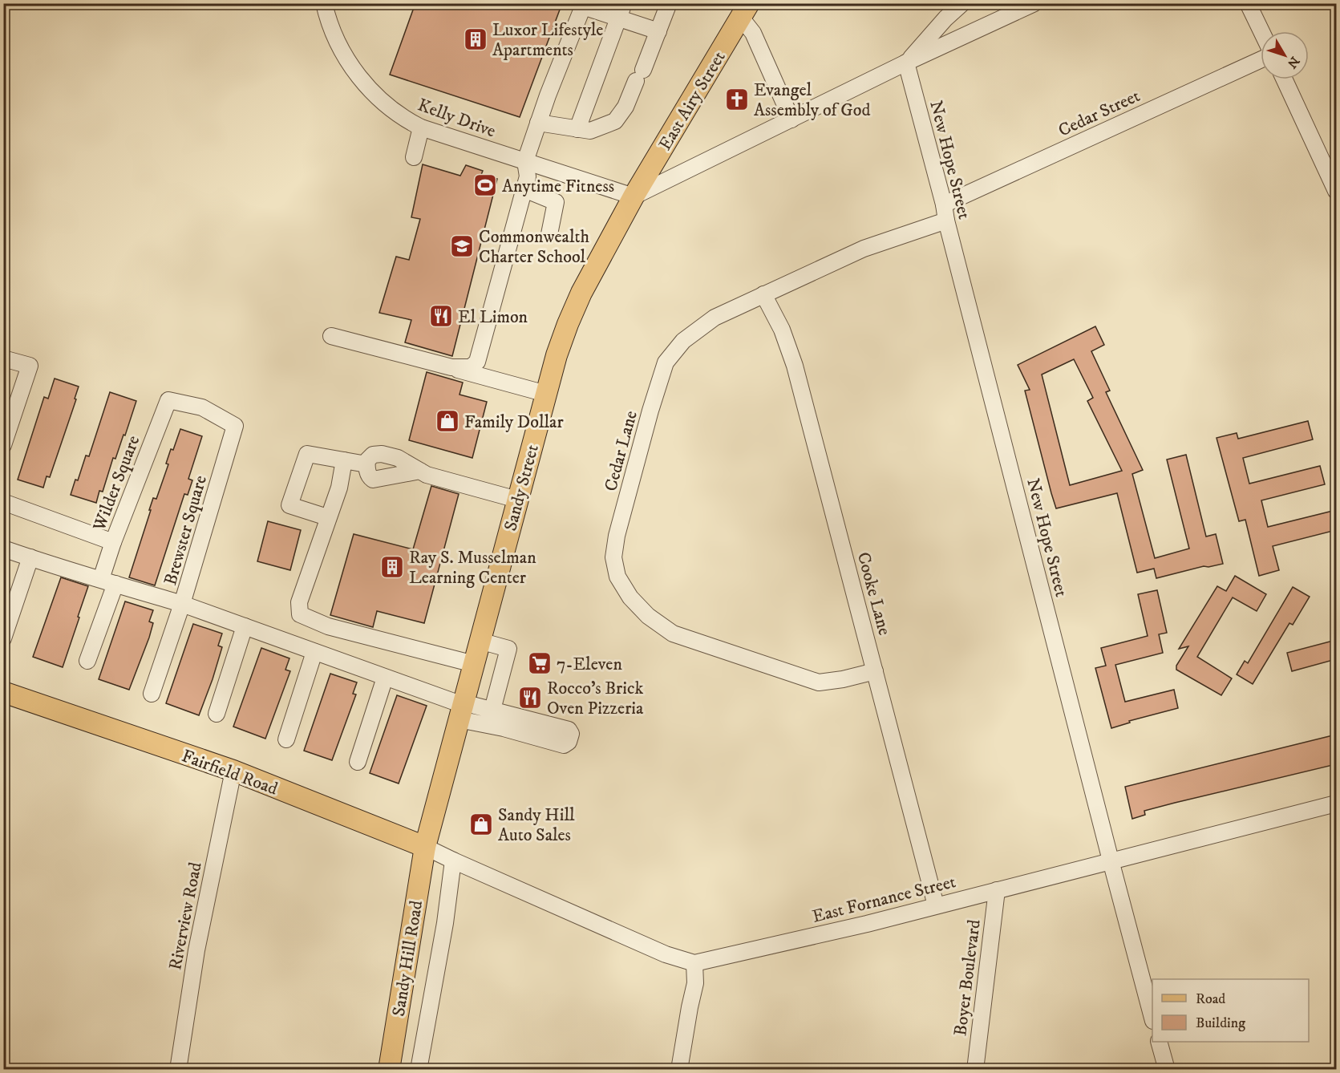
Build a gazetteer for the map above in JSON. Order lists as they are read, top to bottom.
{
  "streets": {
    "main road": [
      "East Airy Street",
      "Sandy Street",
      "Fairfield Road",
      "Sandy Hill Road"
    ],
    "street": [
      "Cedar Street",
      "Kelly Drive",
      "New Hope Street",
      "Cedar Lane",
      "Wilder Square",
      "Brewster Square",
      "Cooke Lane",
      "East Fornance Street",
      "Riverview Road",
      "Boyer Boulevard"
    ]
  },
  "crossings": [
    ["East Airy Street", "Kelly Drive"],
    ["East Airy Street", "Sandy Street"],
    ["Cedar Street", "New Hope Street"],
    ["Kelly Drive", "Sandy Street"],
    ["New Hope Street", "Cedar Lane"],
    ["New Hope Street", "East Fornance Street"],
    ["Cedar Lane", "Cooke Lane"],
    ["Wilder Square", "Brewster Square"],
    ["Sandy Street", "Fairfield Road"],
    ["Sandy Street", "Sandy Hill Road"],
    ["Cooke Lane", "East Fornance Street"],
    ["Fairfield Road", "East Fornance Street"],
    ["Fairfield Road", "Riverview Road"],
    ["Fairfield Road", "Sandy Hill Road"],
    ["East Fornance Street", "Boyer Boulevard"]
  ],
  "places": {
    "building": ["Luxor Lifestyle Apartments", "Ray S. Musselman Learning Center"],
    "church": ["Evangel Assembly of God"],
    "sports": ["Anytime Fitness"],
    "school or university": ["Commonwealth Charter School"],
    "restaurant": ["El Limon", "Rocco's Brick Oven Pizzeria"],
    "shop": ["Family Dollar", "Sandy Hill Auto Sales"],
    "supermarket": ["7-Eleven"]
  },
  "legend": ["Road", "Building"],
  "north": "bottom right"
}
